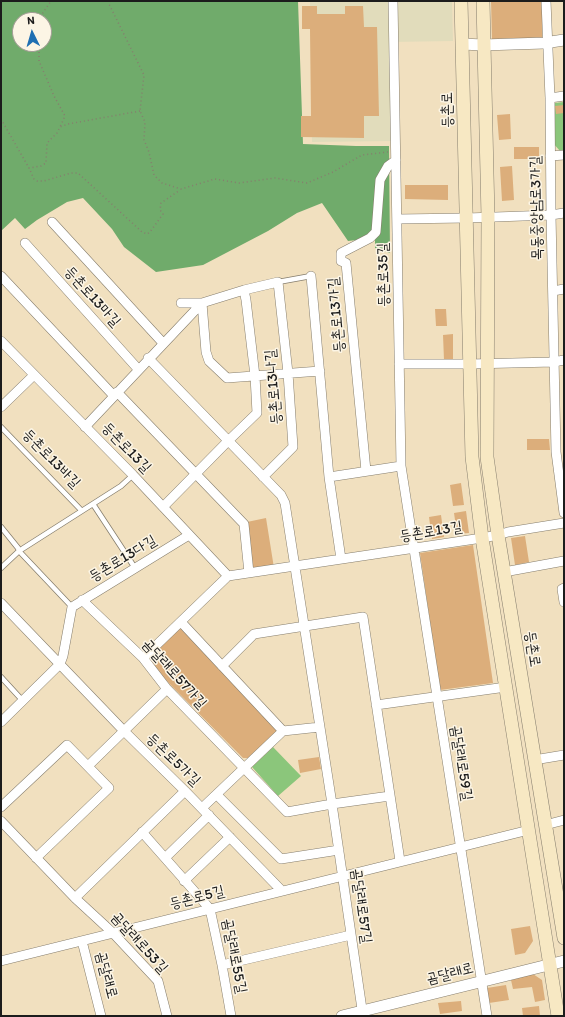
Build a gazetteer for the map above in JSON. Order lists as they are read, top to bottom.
{
  "streets": {
    "main road": ["등촌로"],
    "street": [
      "목동중앙남로3가길",
      "등촌로35길",
      "등촌로13마길",
      "등촌로13가길",
      "등촌로13나길",
      "등촌로13길",
      "등촌로13다길",
      "곰달래로57가길",
      "등촌로5가길",
      "곰달래로59길",
      "등촌로5길",
      "곰달래로57길",
      "곰달래로53길",
      "곰달래로55길",
      "곰달래로"
    ],
    "lane": ["등촌로13바길"]
  },
  "crossings": [
    ["등촌로", "등촌로13길"],
    ["등촌로", "등촌로5길"],
    ["등촌로", "곰달래로"],
    ["등촌로35길", "등촌로13가길"],
    ["등촌로35길", "등촌로13길"],
    ["등촌로35길", "곰달래로59길"],
    ["등촌로13가길", "등촌로13길"],
    ["등촌로13길", "등촌로13다길"],
    ["등촌로13길", "곰달래로59길"],
    ["등촌로13길", "곰달래로57길"],
    ["등촌로13다길", "곰달래로57가길"],
    ["곰달래로57가길", "등촌로5가길"],
    ["곰달래로57가길", "곰달래로57길"],
    ["등촌로5가길", "등촌로5길"],
    ["등촌로5가길", "곰달래로55길"],
    ["곰달래로59길", "등촌로5길"],
    ["곰달래로59길", "곰달래로"],
    ["등촌로5길", "곰달래로57길"],
    ["등촌로5길", "곰달래로53길"],
    ["등촌로5길", "곰달래로55길"],
    ["등촌로5길", "곰달래로"],
    ["곰달래로57길", "곰달래로"]
  ],
  "north": "top"
}
